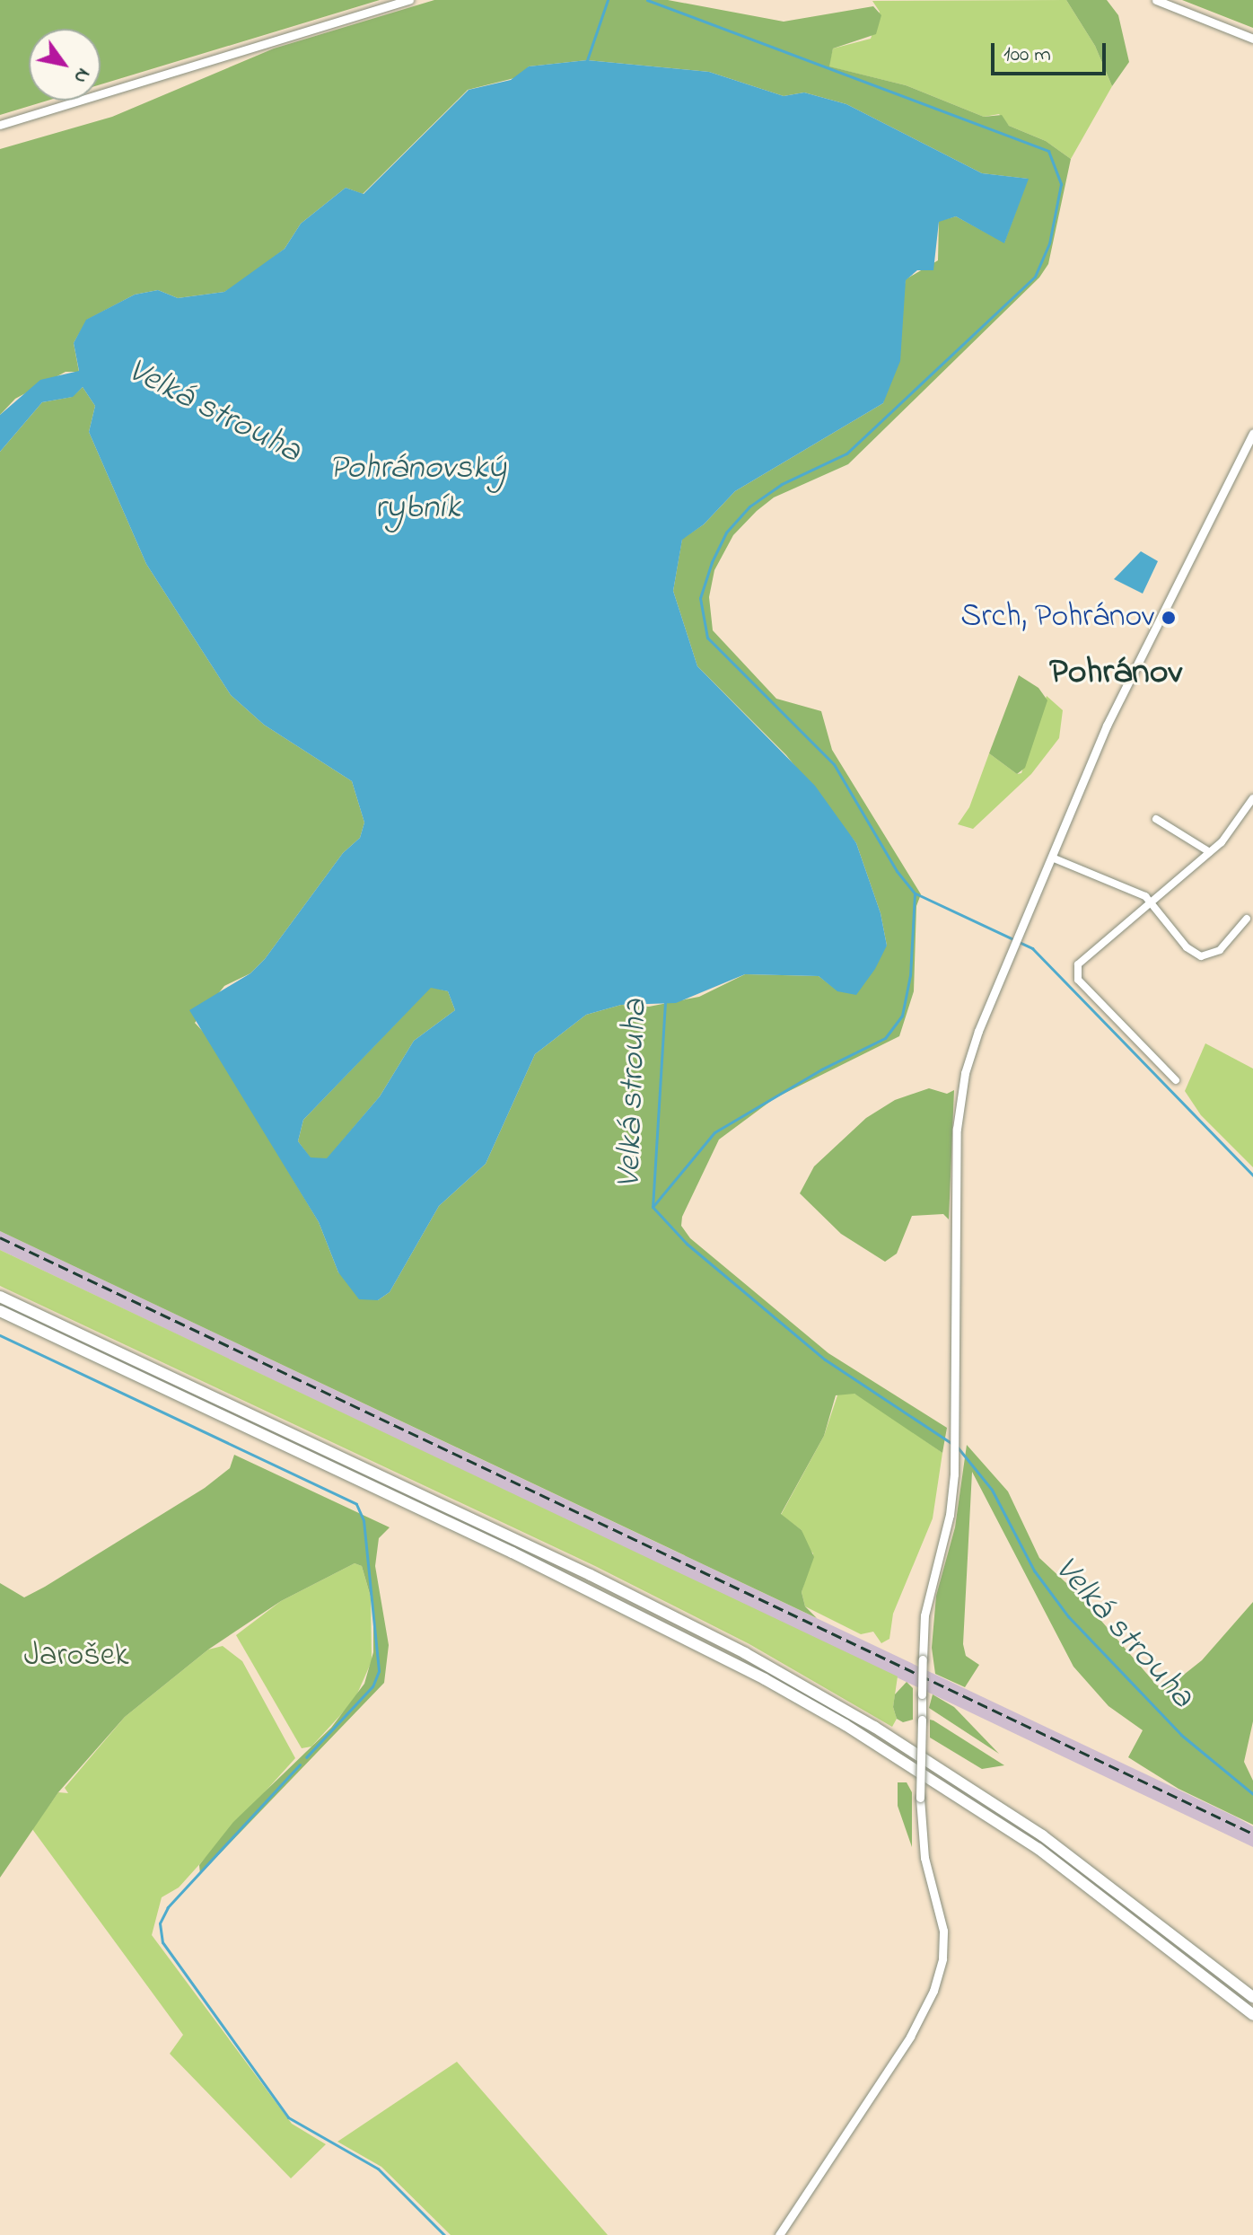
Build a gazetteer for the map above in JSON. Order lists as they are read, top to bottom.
{
  "districts": ["Pohránov"],
  "water": ["Velká strouha", "Pohránovský rybník"],
  "parks": ["Jarošek"],
  "places": ["Srch, Pohránov"],
  "scale_bar": "100 m",
  "north": "bottom right"
}
